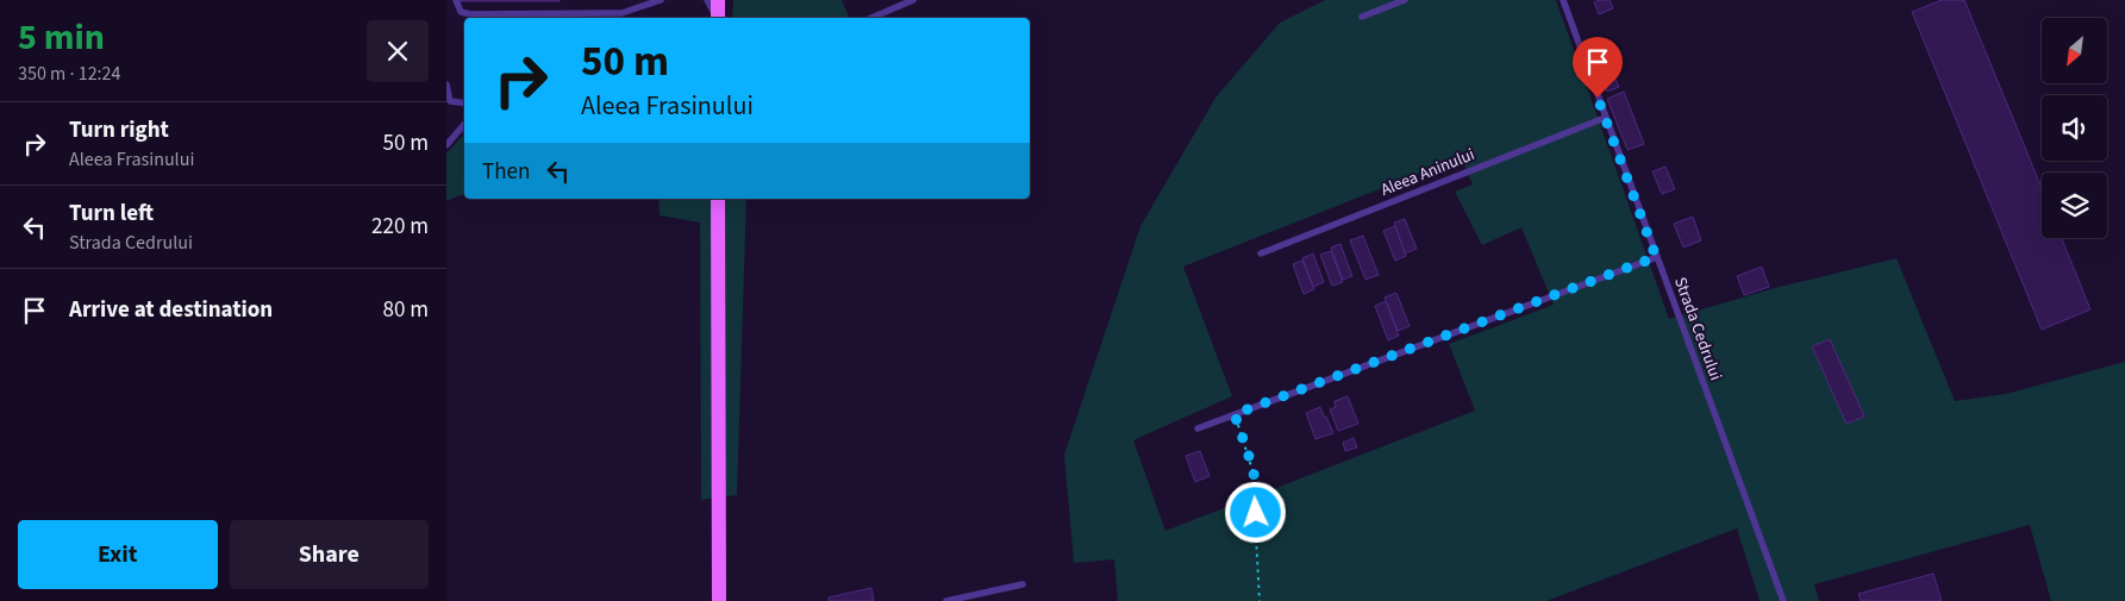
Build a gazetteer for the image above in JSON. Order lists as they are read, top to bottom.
{
  "streets": {
    "lane": ["Aleea Aninului", "Strada Cedrului"]
  },
  "crossings": [
    ["Aleea Aninului", "Strada Cedrului"]
  ],
  "north": "bottom left",
  "page": {
    "heading": ["5 min", "350 m · 12:24"],
    "turn": ["50 m", "Aleea Frasinului"],
    "list": [
      {
        "name": "Turn right",
        "note": "Aleea Frasinului",
        "value": "50 m"
      },
      {
        "name": "Turn left",
        "note": "Strada Cedrului",
        "value": "220 m"
      },
      {
        "name": "Arrive at destination",
        "value": "80 m"
      }
    ],
    "then": "Then",
    "buttons": ["Exit", "Share"]
  }
}
